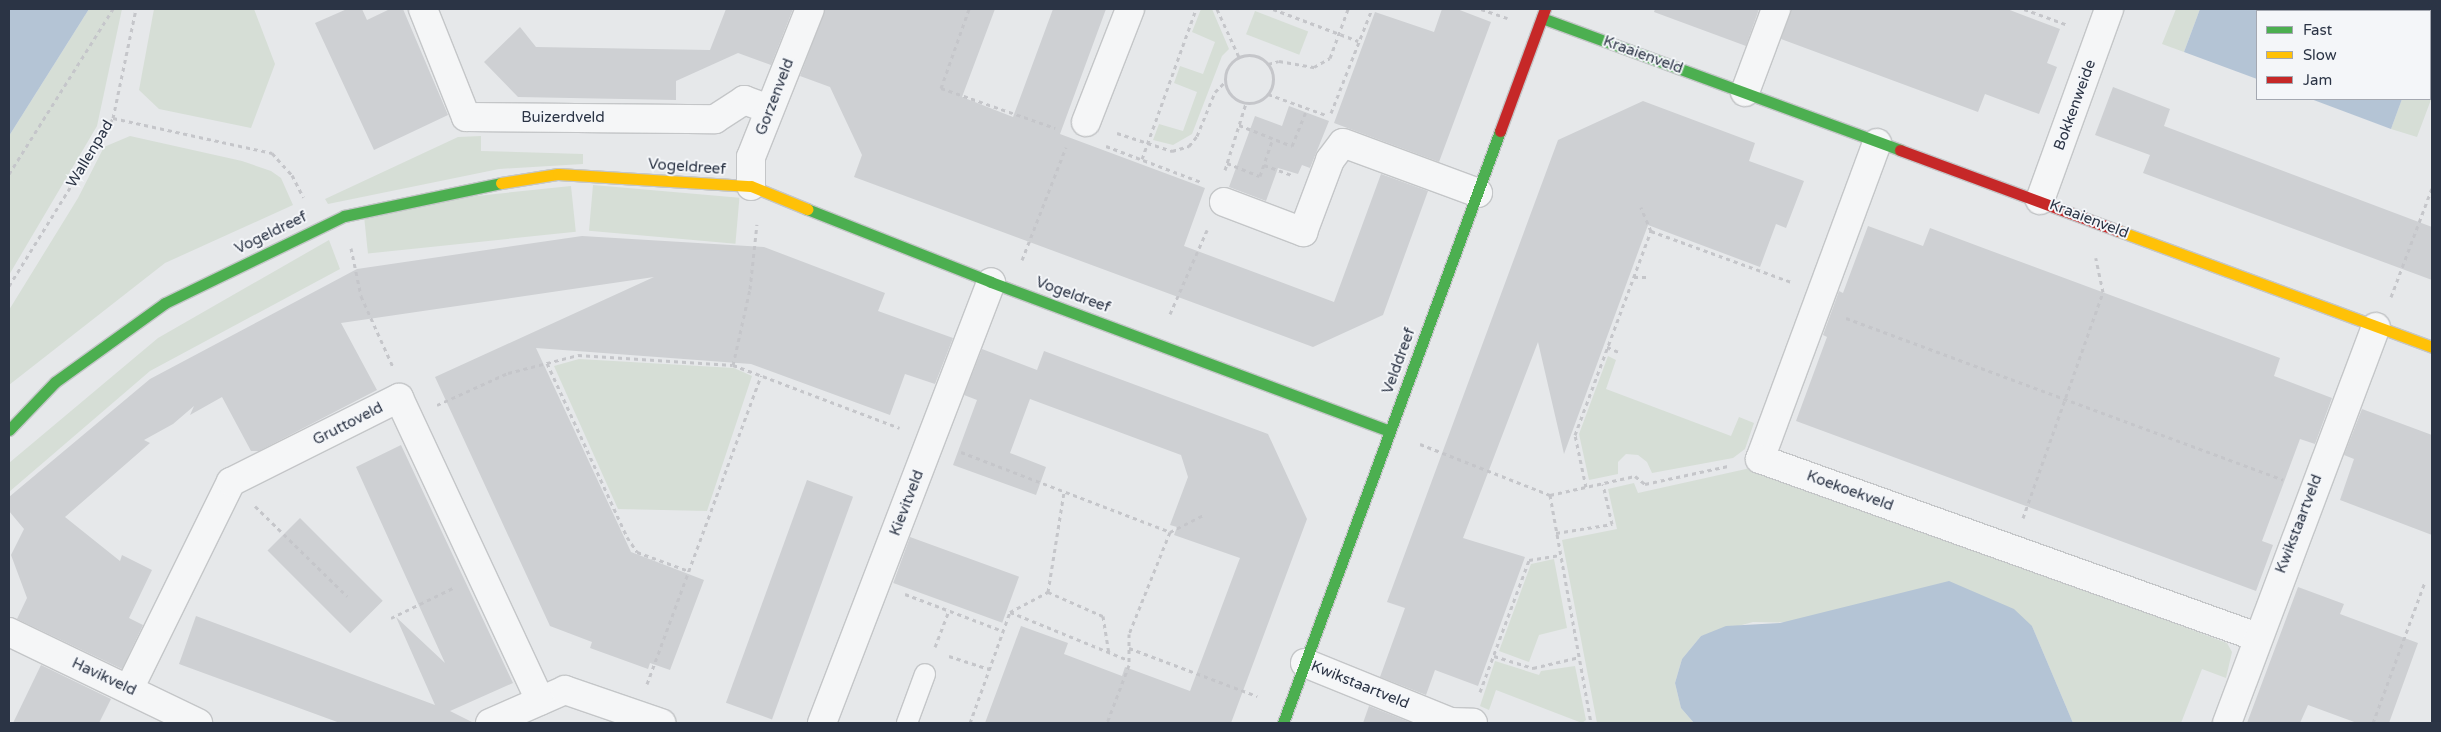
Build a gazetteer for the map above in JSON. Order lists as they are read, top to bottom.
{
  "streets": {
    "street": [
      "Kraaienveld",
      "Gorzenveld",
      "Bokkenweide",
      "Buizerdveld",
      "Vogeldreef",
      "Velddreef",
      "Gruttoveld",
      "Koekoekveld",
      "Kievitveld",
      "Kwikstaartveld",
      "Havikveld"
    ],
    "path": ["Wallenpad"]
  },
  "crossings": [
    ["Kraaienveld", "Bokkenweide"],
    ["Kraaienveld", "Velddreef"],
    ["Kraaienveld", "Kwikstaartveld"],
    ["Gorzenveld", "Buizerdveld"],
    ["Gorzenveld", "Vogeldreef"],
    ["Vogeldreef", "Velddreef"],
    ["Vogeldreef", "Kievitveld"],
    ["Velddreef", "Kwikstaartveld"],
    ["Koekoekveld", "Kwikstaartveld"]
  ],
  "legend": ["Fast", "Slow", "Jam"]
}
